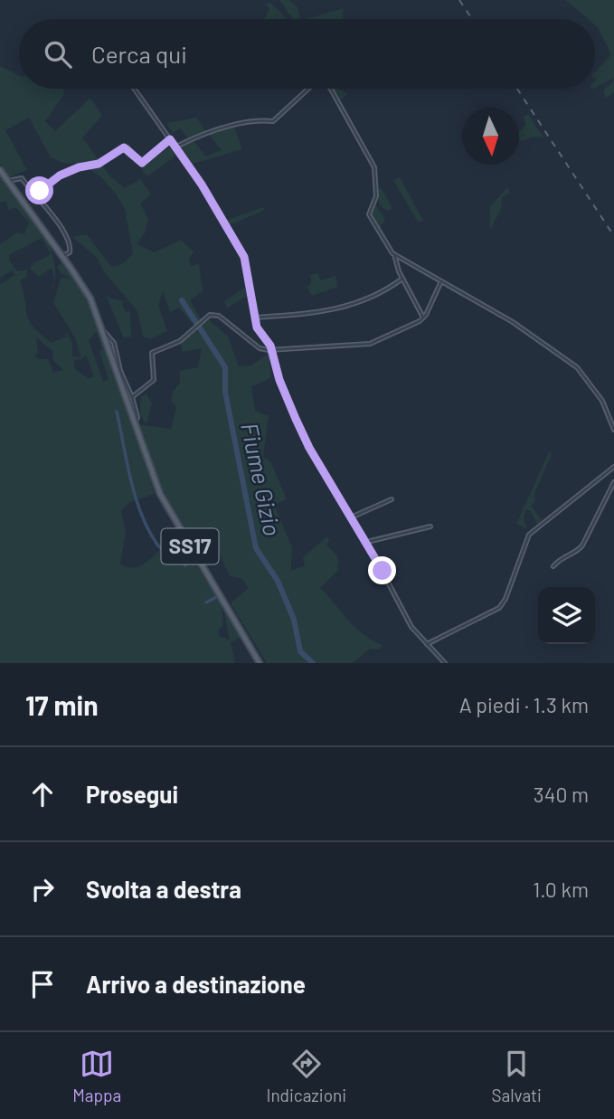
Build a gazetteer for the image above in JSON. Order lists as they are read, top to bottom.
{
  "streets": {
    "main road": ["SS17"]
  },
  "water": ["Fiume Gizio"],
  "north": "bottom",
  "page": {
    "search": "Cerca qui",
    "heading": ["17 min", "A piedi · 1.3 km"],
    "list": [
      ["Prosegui", "340 m"],
      ["Svolta a destra", "1.0 km"],
      "Arrivo a destinazione"
    ],
    "nav": ["Mappa", "Indicazioni", "Salvati"]
  }
}
